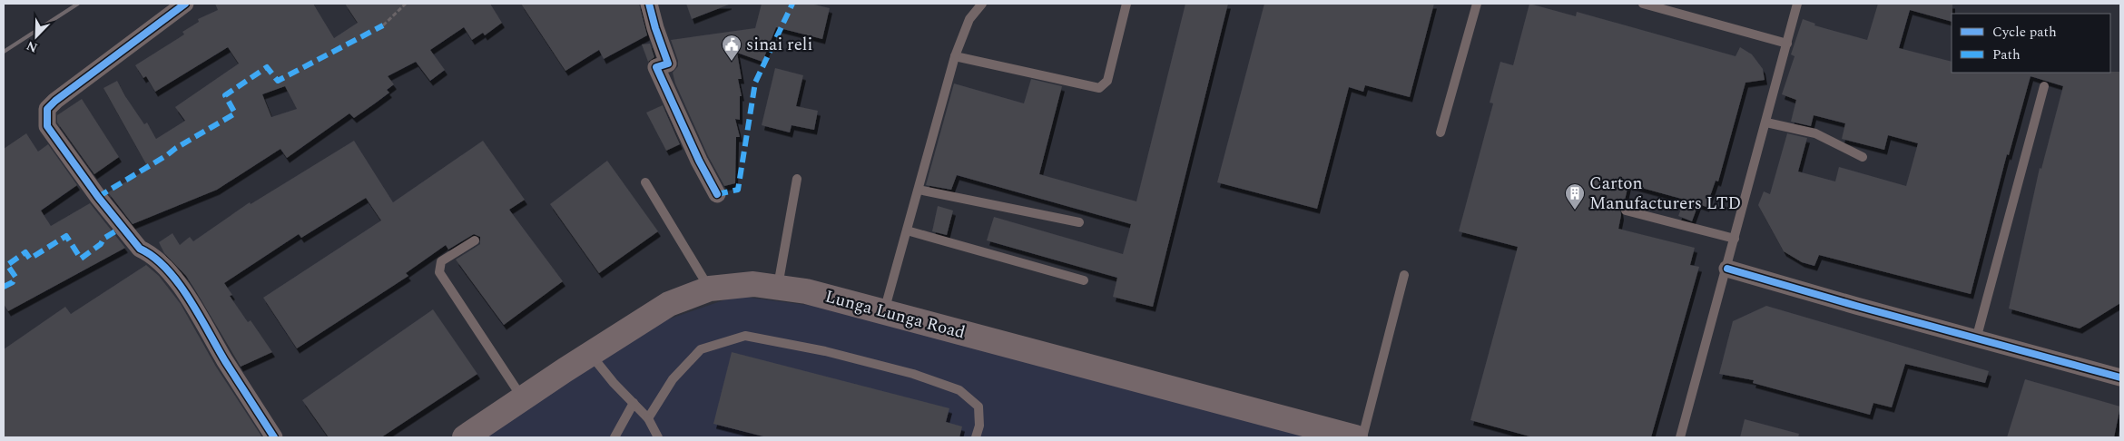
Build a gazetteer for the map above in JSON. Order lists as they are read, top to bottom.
{
  "streets": {
    "main road": ["Lunga Lunga Road"]
  },
  "places": {
    "public building": ["sinai reli"],
    "building": ["Carton Manufacturers LTD"]
  },
  "legend": ["Cycle path", "Path"],
  "north": "bottom left"
}
